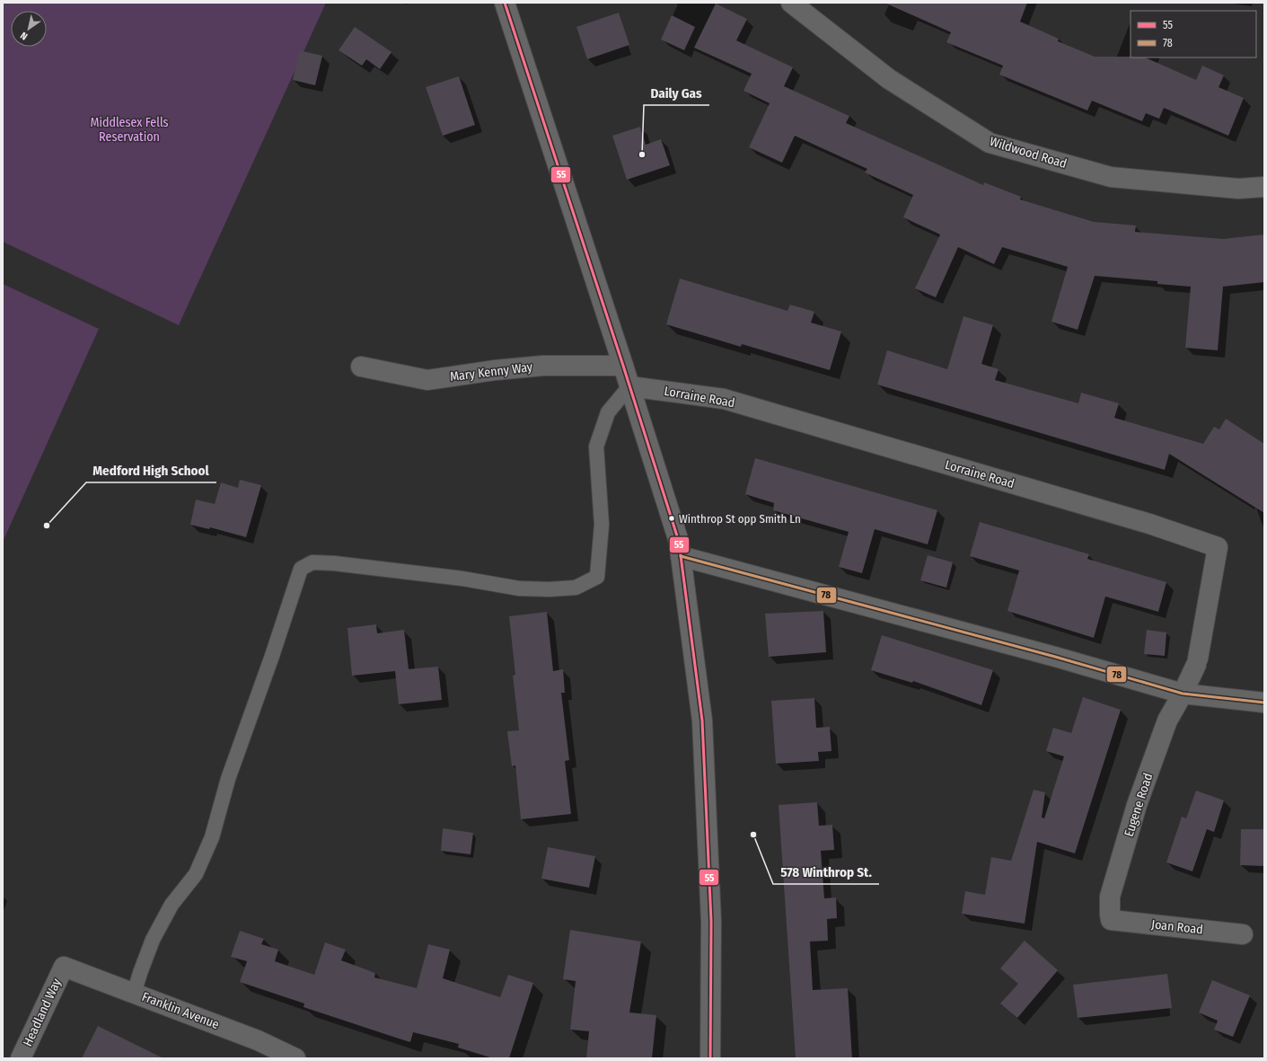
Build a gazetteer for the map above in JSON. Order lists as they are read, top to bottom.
{
  "streets": {
    "street": [
      "Wildwood Road",
      "Mary Kenny Way",
      "Lorraine Road",
      "Eugene Road",
      "Joan Road",
      "Franklin Avenue",
      "Headland Way"
    ]
  },
  "crossings": [
    ["Lorraine Road", "Eugene Road"],
    ["Eugene Road", "Joan Road"],
    ["Franklin Avenue", "Headland Way"]
  ],
  "parks": ["Middlesex Fells Reservation"],
  "places": [
    "Daily Gas",
    "Winthrop St opp Smith Ln",
    "Medford High School",
    "578 Winthrop St."
  ],
  "lines": ["transit line 55", "transit line 78"],
  "legend": ["55", "78"],
  "north": "bottom left"
}
